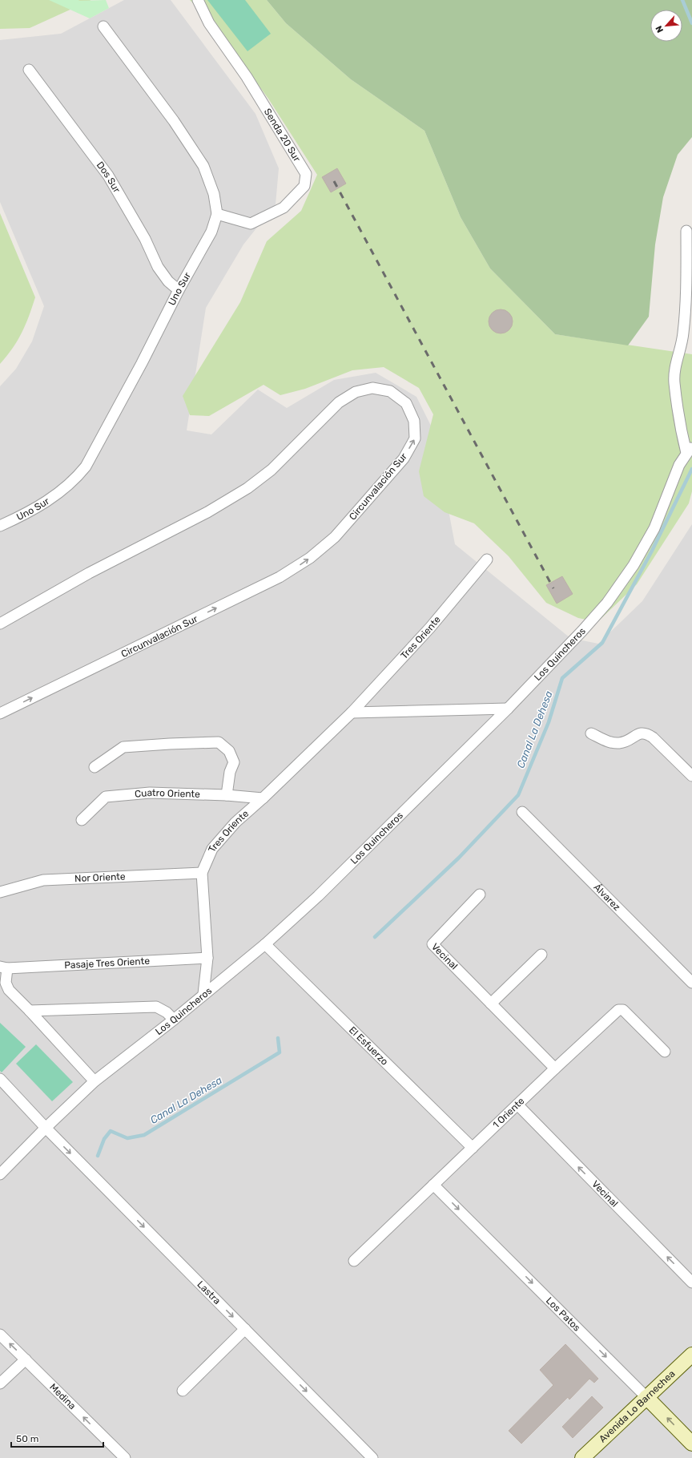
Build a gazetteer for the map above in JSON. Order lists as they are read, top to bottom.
{
  "streets": {
    "main road": ["Los Patos", "Avenida Lo Barnechea"],
    "street": [
      "Senda 20 Sur",
      "Dos Sur",
      "Uno Sur",
      "Circunvalación Sur",
      "Tres Oriente",
      "Los Quincheros",
      "Cuatro Oriente",
      "Nor Oriente",
      "Álvarez",
      "Vecinal",
      "Pasaje Tres Oriente",
      "El Esfuerzo",
      "1 Oriente",
      "Lastra",
      "Medina"
    ]
  },
  "crossings": [
    ["Senda 20 Sur", "Uno Sur"],
    ["Dos Sur", "Uno Sur"],
    ["Tres Oriente", "Los Quincheros"],
    ["Tres Oriente", "Cuatro Oriente"],
    ["Tres Oriente", "Nor Oriente"],
    ["Tres Oriente", "Pasaje Tres Oriente"],
    ["Los Quincheros", "El Esfuerzo"],
    ["Los Quincheros", "Lastra"],
    ["Vecinal", "1 Oriente"],
    ["El Esfuerzo", "1 Oriente"],
    ["1 Oriente", "Los Patos"],
    ["Los Patos", "Avenida Lo Barnechea"]
  ],
  "one_way": ["Vecinal", "Lastra", "Medina"],
  "water": ["Canal La Dehesa"],
  "scale_bar": "50 m",
  "north": "bottom left"
}
